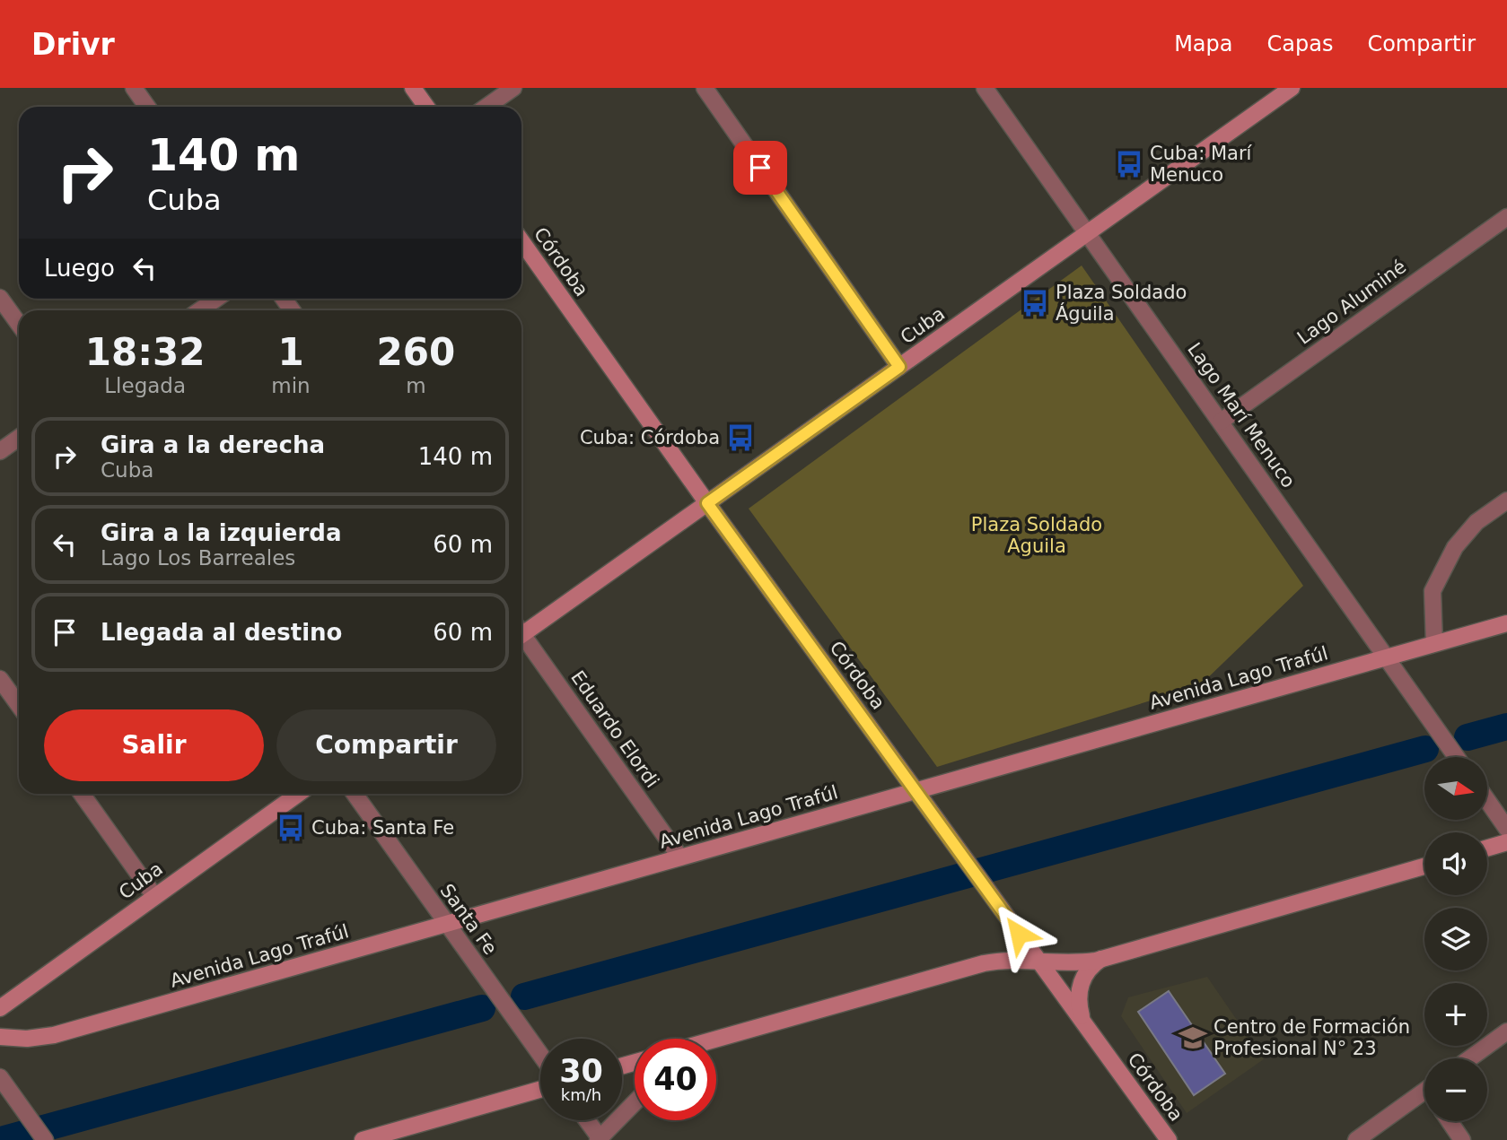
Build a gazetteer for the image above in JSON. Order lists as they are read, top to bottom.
{
  "streets": {
    "main road": ["Córdoba", "Cuba", "Avenida Lago Trafúl"],
    "street": [
      "Lago Aluminé",
      "Lago Marí Menuco",
      "Eduardo Elordi",
      "Santa Fe"
    ]
  },
  "crossings": [
    ["Córdoba", "Cuba"],
    ["Córdoba", "Avenida Lago Trafúl"],
    ["Lago Aluminé", "Lago Marí Menuco"],
    ["Cuba", "Lago Marí Menuco"],
    ["Lago Marí Menuco", "Avenida Lago Trafúl"],
    ["Avenida Lago Trafúl", "Eduardo Elordi"],
    ["Avenida Lago Trafúl", "Santa Fe"]
  ],
  "parks": ["Plaza Soldado Aguila"],
  "places": {
    "bus stop": [
      "Cuba: Marí Menuco",
      "Plaza Soldado Águila",
      "Cuba: Córdoba",
      "Cuba: Santa Fe"
    ],
    "school or university": ["Centro de Formación Profesional N° 23"]
  },
  "north": "right",
  "page": {
    "header": "Drivr",
    "nav": ["Mapa", "Capas", "Compartir"],
    "turn": ["140 m", "Cuba"],
    "then": "Luego",
    "eta": [
      "18:32",
      "Llegada",
      "1",
      "min",
      "260",
      "m"
    ],
    "list": [
      {
        "name": "Gira a la derecha",
        "note": "Cuba",
        "value": "140 m"
      },
      {
        "name": "Gira a la izquierda",
        "note": "Lago Los Barreales",
        "value": "60 m"
      },
      {
        "name": "Llegada al destino",
        "value": "60 m"
      }
    ],
    "buttons": ["Salir", "Compartir"],
    "map_buttons": ["+", "−"],
    "speed": "30 km/h",
    "limit": "40"
  }
}
